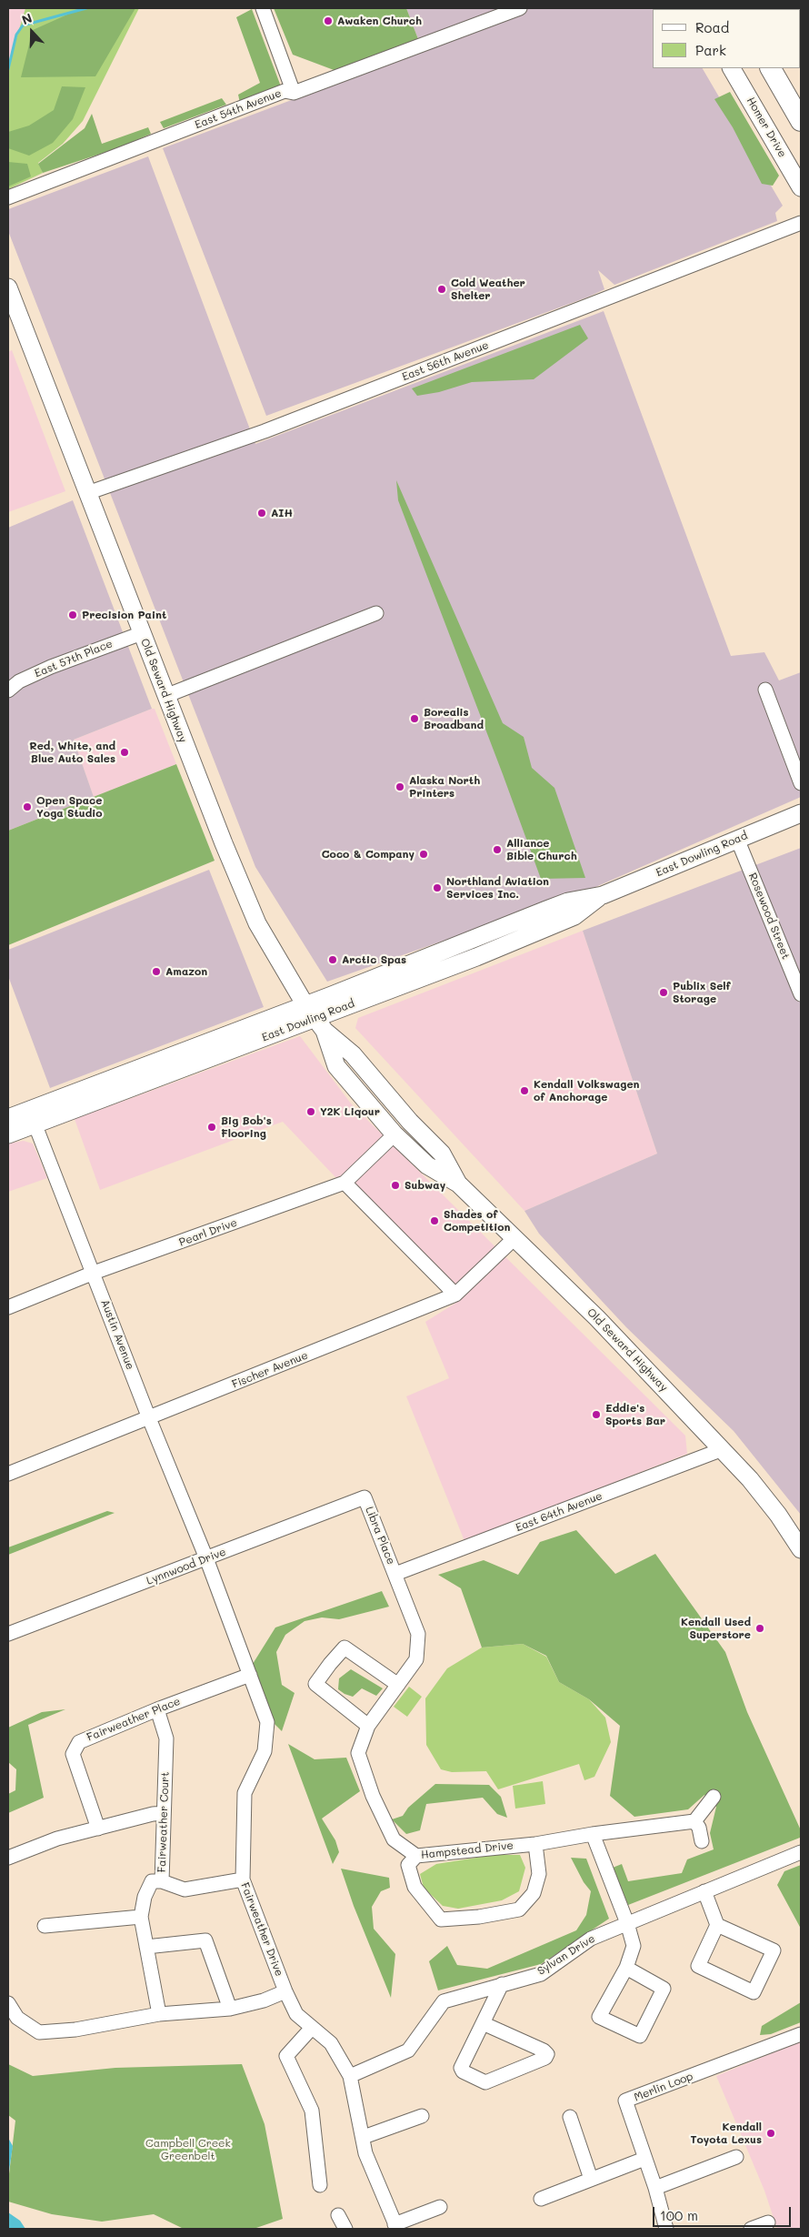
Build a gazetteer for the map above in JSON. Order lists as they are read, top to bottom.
{
  "streets": {
    "main road": ["Homer Drive", "Old Seward Highway", "East Dowling Road"],
    "street": [
      "East 54th Avenue",
      "East 56th Avenue",
      "East 57th Place",
      "Rosewood Street",
      "Pearl Drive",
      "Austin Avenue",
      "Fischer Avenue",
      "East 64th Avenue",
      "Libra Place",
      "Lynnwood Drive",
      "Fairweather Place",
      "Fairweather Court",
      "Hampstead Drive",
      "Fairweather Drive",
      "Sylvan Drive",
      "Merlin Loop"
    ]
  },
  "crossings": [
    ["East 56th Avenue", "Old Seward Highway"],
    ["East 57th Place", "Old Seward Highway"],
    ["Old Seward Highway", "East Dowling Road"],
    ["Old Seward Highway", "Pearl Drive"],
    ["Old Seward Highway", "Fischer Avenue"],
    ["Old Seward Highway", "East 64th Avenue"],
    ["East Dowling Road", "Rosewood Street"],
    ["East Dowling Road", "Austin Avenue"],
    ["Pearl Drive", "Austin Avenue"],
    ["Austin Avenue", "Fischer Avenue"],
    ["Austin Avenue", "Lynnwood Drive"],
    ["Austin Avenue", "Fairweather Drive"],
    ["East 64th Avenue", "Libra Place"],
    ["East 64th Avenue", "Hampstead Drive"],
    ["Libra Place", "Lynnwood Drive"],
    ["Libra Place", "Hampstead Drive"],
    ["Lynnwood Drive", "Fairweather Drive"],
    ["Fairweather Place", "Fairweather Court"],
    ["Fairweather Place", "Fairweather Drive"],
    ["Fairweather Court", "Fairweather Drive"],
    ["Fairweather Drive", "Sylvan Drive"]
  ],
  "parks": ["Campbell Creek Greenbelt"],
  "places": [
    "Awaken Church",
    "Cold Weather Shelter",
    "AIH",
    "Precision Paint",
    "Borealis Broadband",
    "Red, White, and Blue Auto Sales",
    "Alaska North Printers",
    "Open Space Yoga Studio",
    "Alliance Bible Church",
    "Coco & Company",
    "Northland Aviation Services Inc.",
    "Arctic Spas",
    "Amazon",
    "Publix Self Storage",
    "Kendall Volkswagen of Anchorage",
    "Y2K Liqour",
    "Big Bob's Flooring",
    "Subway",
    "Shades of Competition",
    "Eddie's Sports Bar",
    "Kendall Used Superstore",
    "Kendall Toyota Lexus"
  ],
  "legend": ["Road", "Park"],
  "scale_bar": "100 m",
  "north": "top"
}
